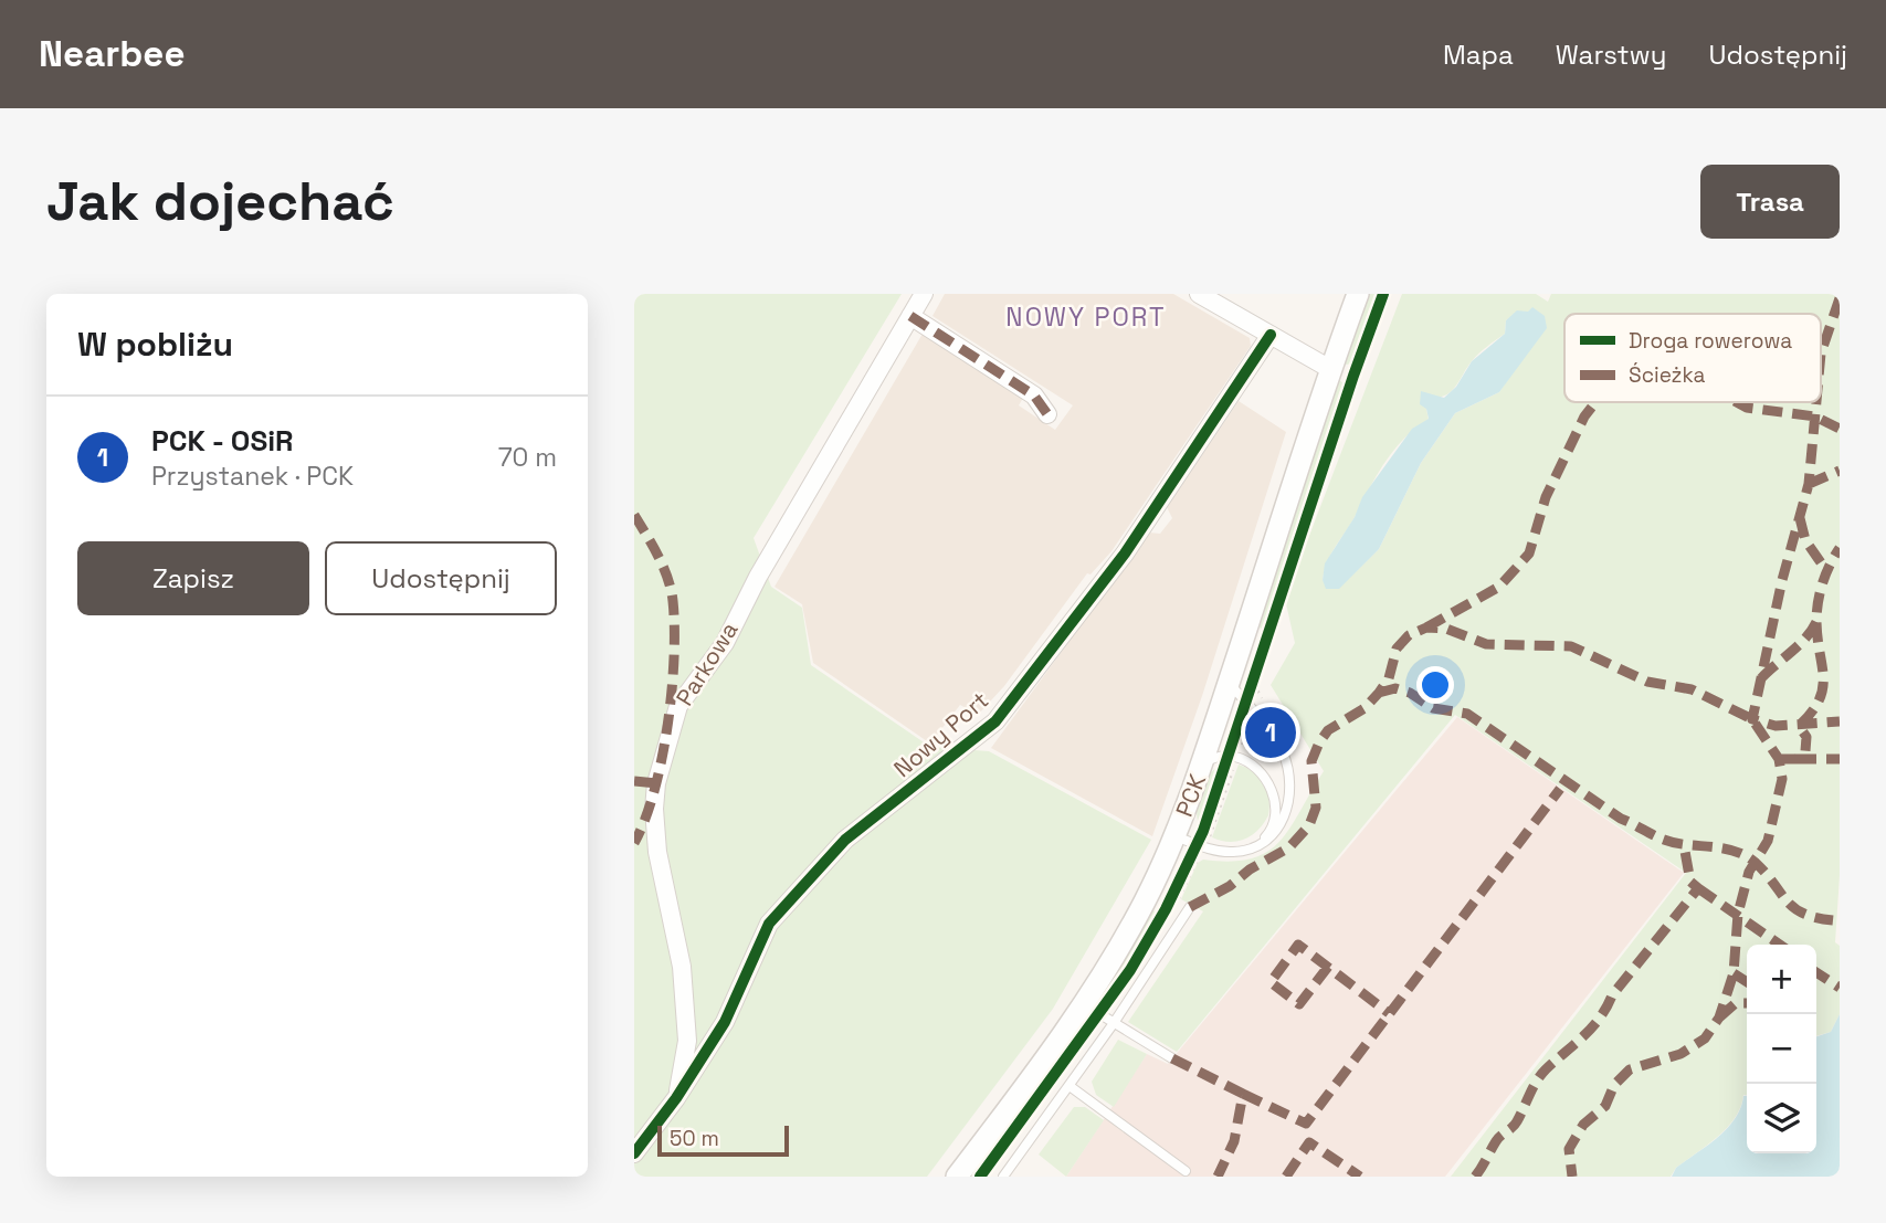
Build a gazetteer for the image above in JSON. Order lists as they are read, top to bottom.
{
  "streets": {
    "street": ["Parkowa", "Nowy Port", "PCK"]
  },
  "crossings": [
    ["Parkowa", "Nowy Port"]
  ],
  "districts": ["NOWY PORT"],
  "legend": ["Droga rowerowa", "Ścieżka"],
  "scale_bar": "50 m",
  "page": {
    "header": "Nearbee",
    "nav": ["Mapa", "Warstwy", "Udostępnij"],
    "buttons": [
      "Trasa",
      ["Zapisz", "Udostępnij"]
    ],
    "title": "Jak dojechać",
    "heading": "W pobliżu",
    "list": [
      {
        "mark": "1",
        "name": "PCK - OSiR",
        "note": "Przystanek · PCK",
        "value": "70 m"
      }
    ],
    "pins": "1",
    "map_buttons": ["+", "−"],
    "scale": "50 m"
  }
}
